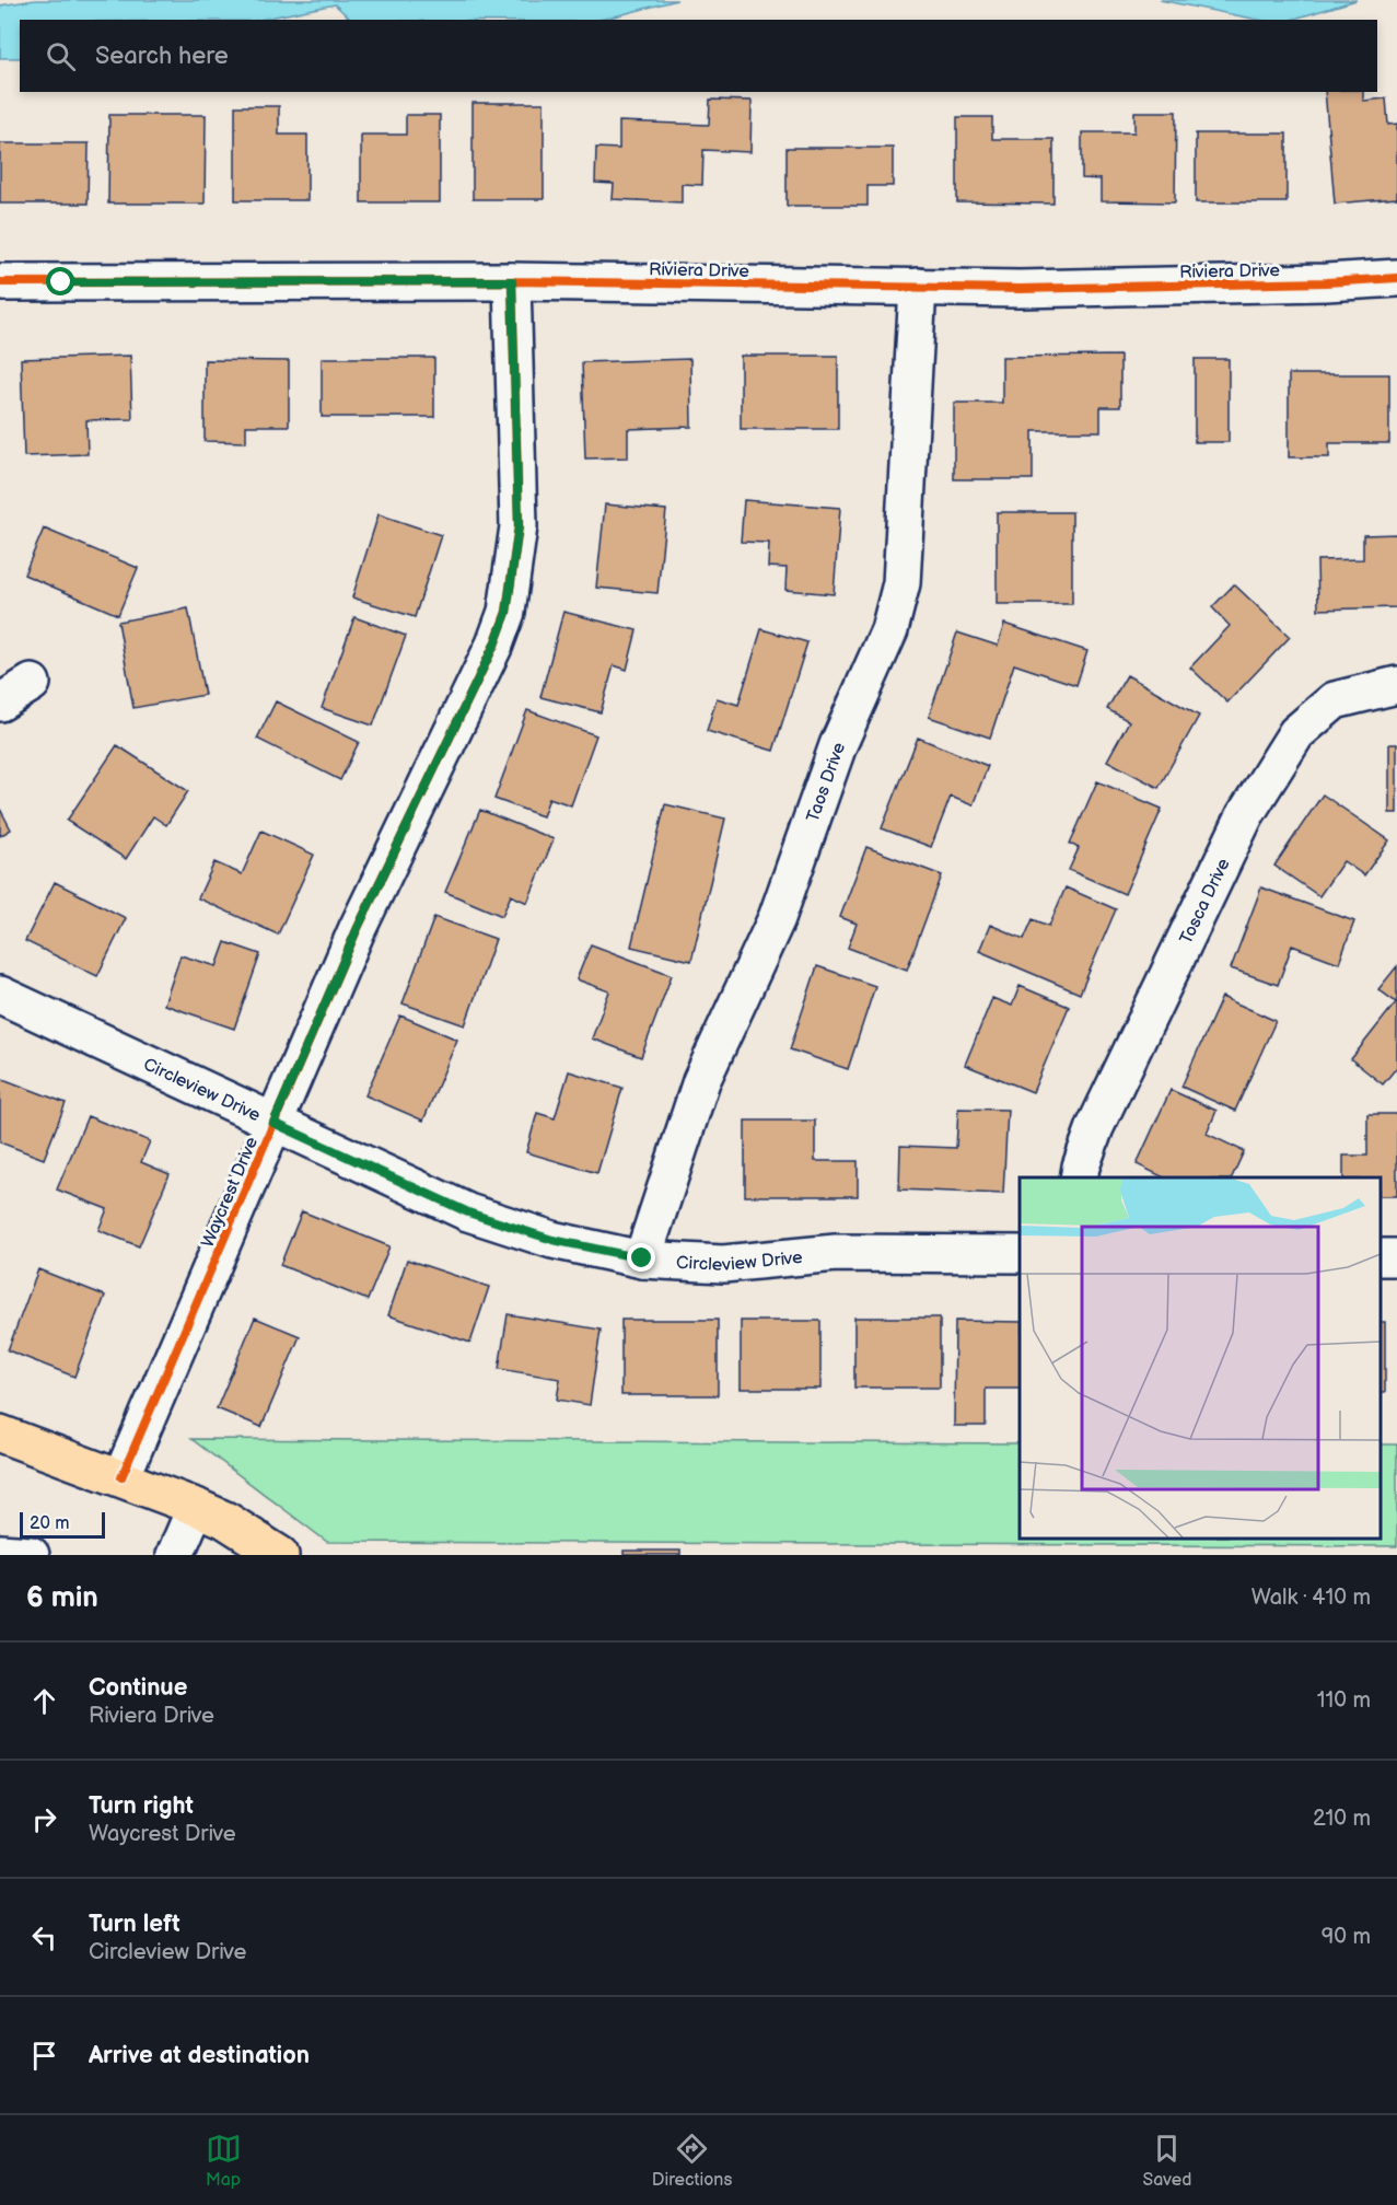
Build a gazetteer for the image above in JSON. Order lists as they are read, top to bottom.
{
  "streets": {
    "street": [
      "Riviera Drive",
      "Taos Drive",
      "Tosca Drive",
      "Circleview Drive",
      "Waycrest Drive"
    ]
  },
  "crossings": [
    ["Riviera Drive", "Taos Drive"],
    ["Riviera Drive", "Waycrest Drive"],
    ["Taos Drive", "Circleview Drive"],
    ["Circleview Drive", "Waycrest Drive"]
  ],
  "scale_bar": "20 m",
  "page": {
    "search": "Search here",
    "scale": "20 m",
    "heading": ["6 min", "Walk · 410 m"],
    "list": [
      ["Continue", "Riviera Drive", "110 m"],
      ["Turn right", "Waycrest Drive", "210 m"],
      ["Turn left", "Circleview Drive", "90 m"],
      "Arrive at destination"
    ],
    "nav": ["Map", "Directions", "Saved"]
  }
}
